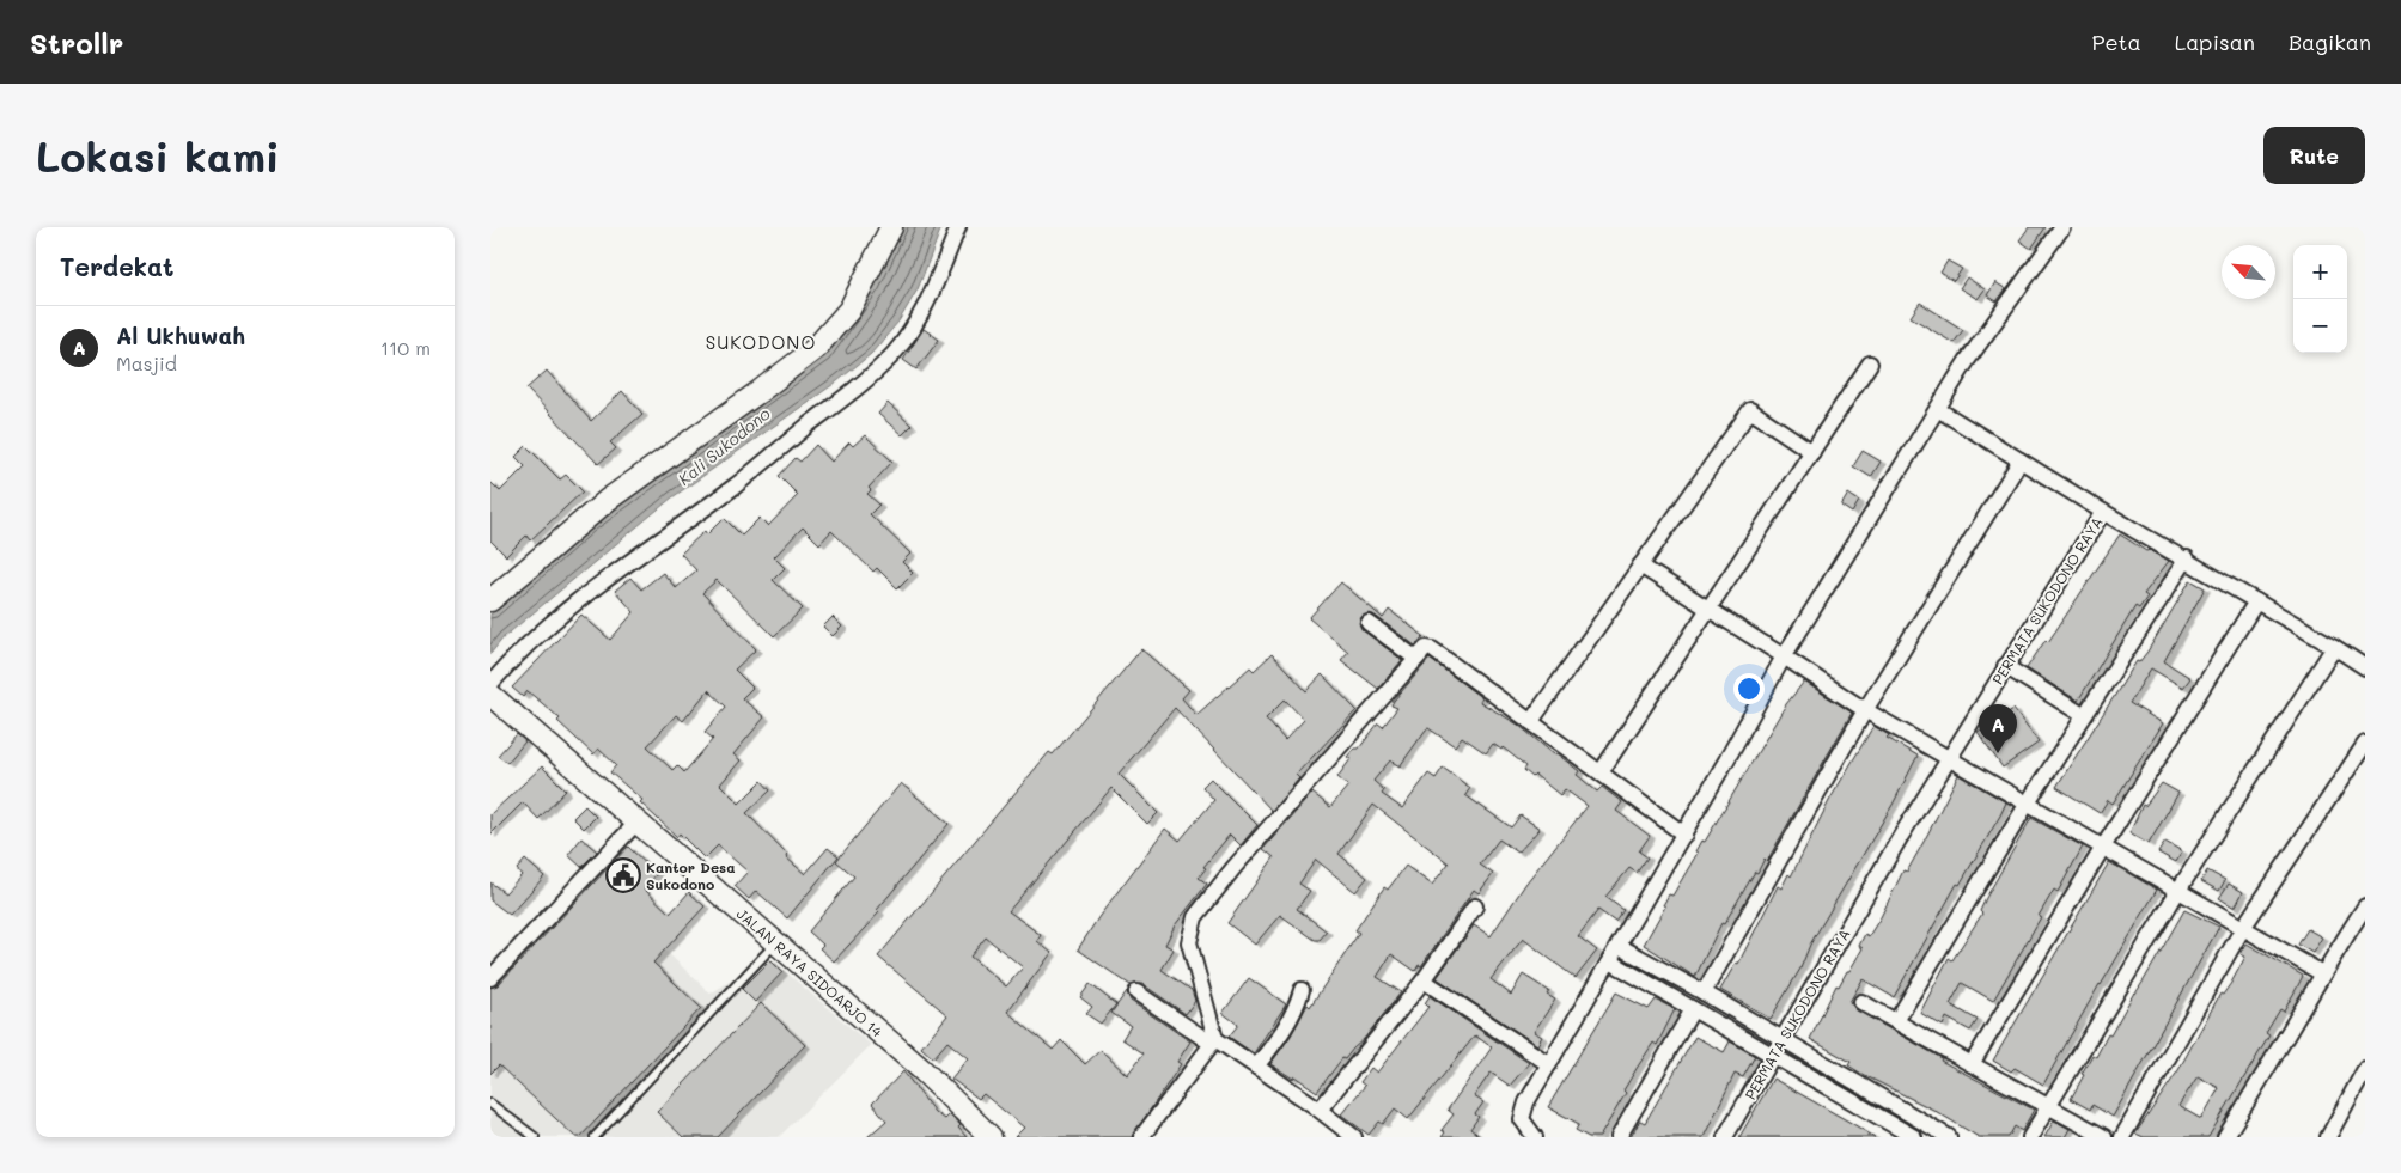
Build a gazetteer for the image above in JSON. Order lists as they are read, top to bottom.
{
  "streets": {
    "main road": ["JALAN RAYA SIDOARJO 14"],
    "street": ["PERMATA SUKODONO RAYA"]
  },
  "districts": ["SUKODONO"],
  "water": ["Kali Sukodono"],
  "places": {
    "public building": ["Kantor Desa Sukodono"]
  },
  "north": "top left",
  "page": {
    "header": "Strollr",
    "nav": ["Peta", "Lapisan", "Bagikan"],
    "buttons": "Rute",
    "title": "Lokasi kami",
    "heading": "Terdekat",
    "map_buttons": ["+", "−"],
    "list": [
      {
        "mark": "A",
        "name": "Al Ukhuwah",
        "note": "Masjid",
        "value": "110 m"
      }
    ],
    "pins": "A"
  }
}
